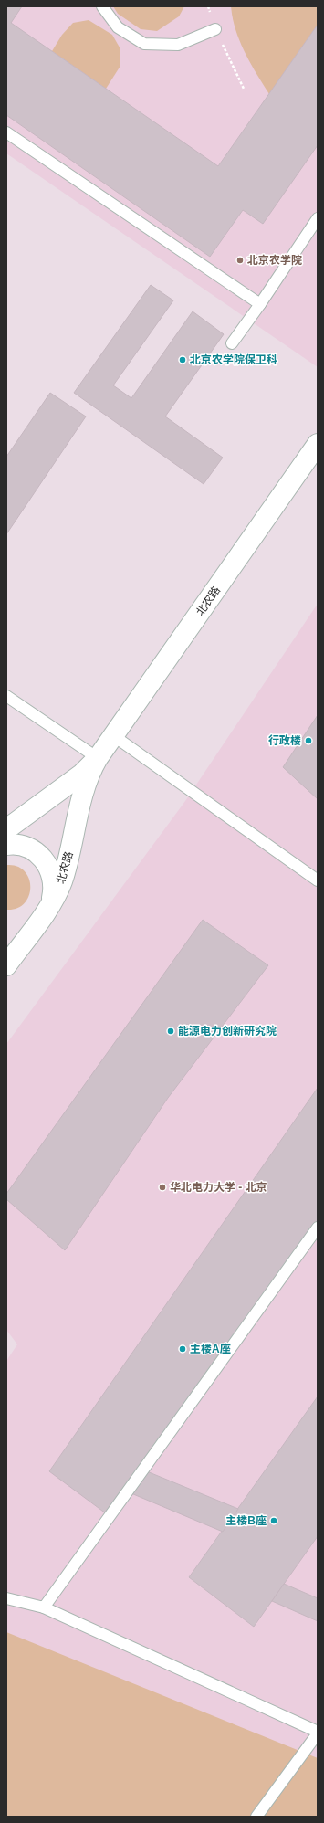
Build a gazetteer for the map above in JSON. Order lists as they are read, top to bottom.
{
  "streets": {
    "street": ["北农路"]
  },
  "places": [
    "北京农学院",
    "北京农学院保卫科",
    "行政楼",
    "能源电力创新研究院",
    "华北电力大学 - 北京",
    "主楼A座",
    "主楼B座"
  ]
}
